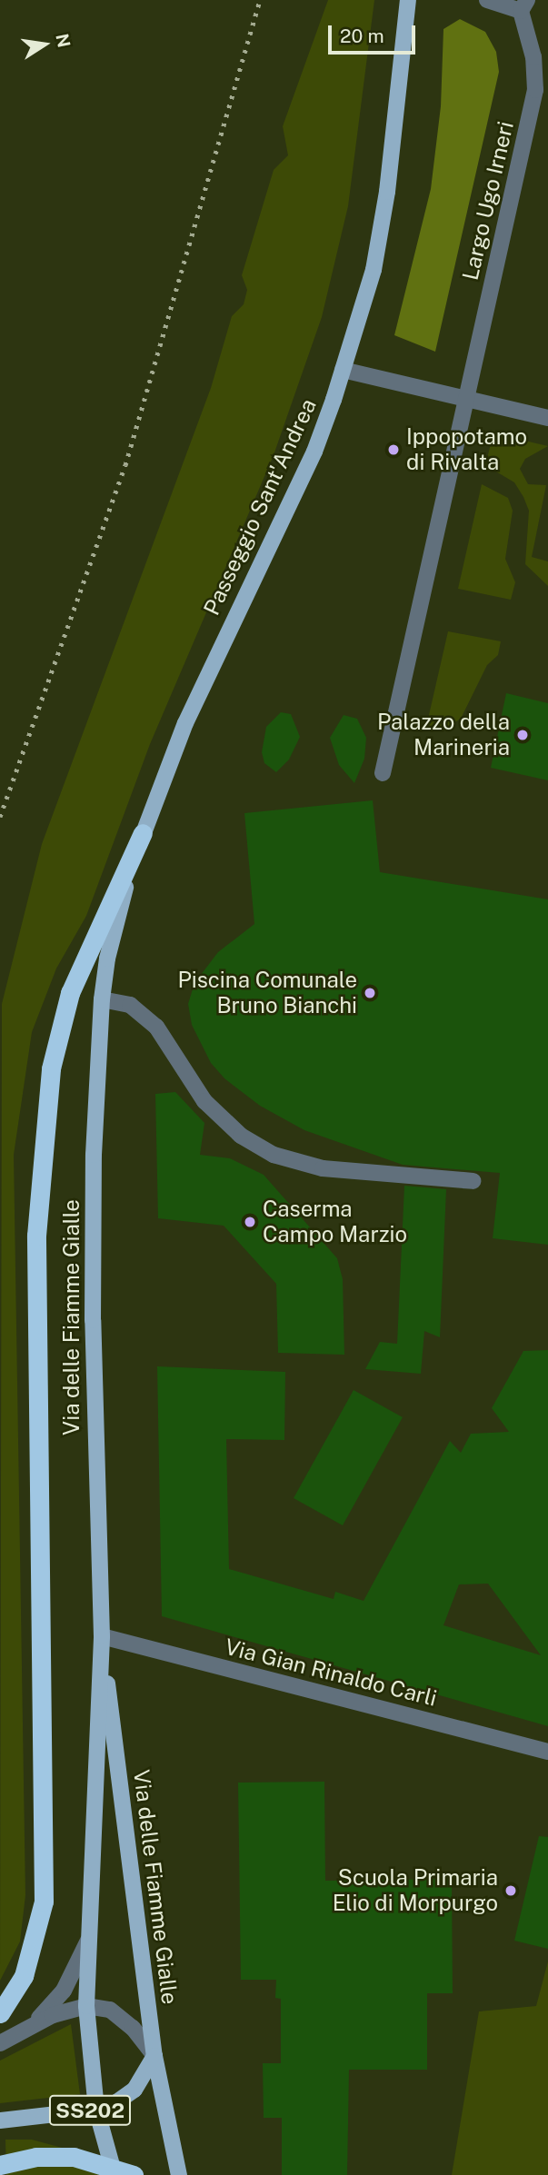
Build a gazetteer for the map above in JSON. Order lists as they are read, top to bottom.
{
  "streets": {
    "highway": ["SS202"],
    "main road": ["Passeggio Sant'Andrea", "Via delle Fiamme Gialle"],
    "street": ["Largo Ugo Irneri", "Via Gian Rinaldo Carli"]
  },
  "crossings": [
    ["Passeggio Sant'Andrea", "Via delle Fiamme Gialle"],
    ["Via delle Fiamme Gialle", "Via Gian Rinaldo Carli"],
    ["Via delle Fiamme Gialle", "SS202"]
  ],
  "places": [
    "Ippopotamo di Rivalta",
    "Palazzo della Marineria",
    "Piscina Comunale Bruno Bianchi",
    "Caserma Campo Marzio",
    "Scuola Primaria Elio di Morpurgo"
  ],
  "scale_bar": "20 m",
  "north": "right"
}
